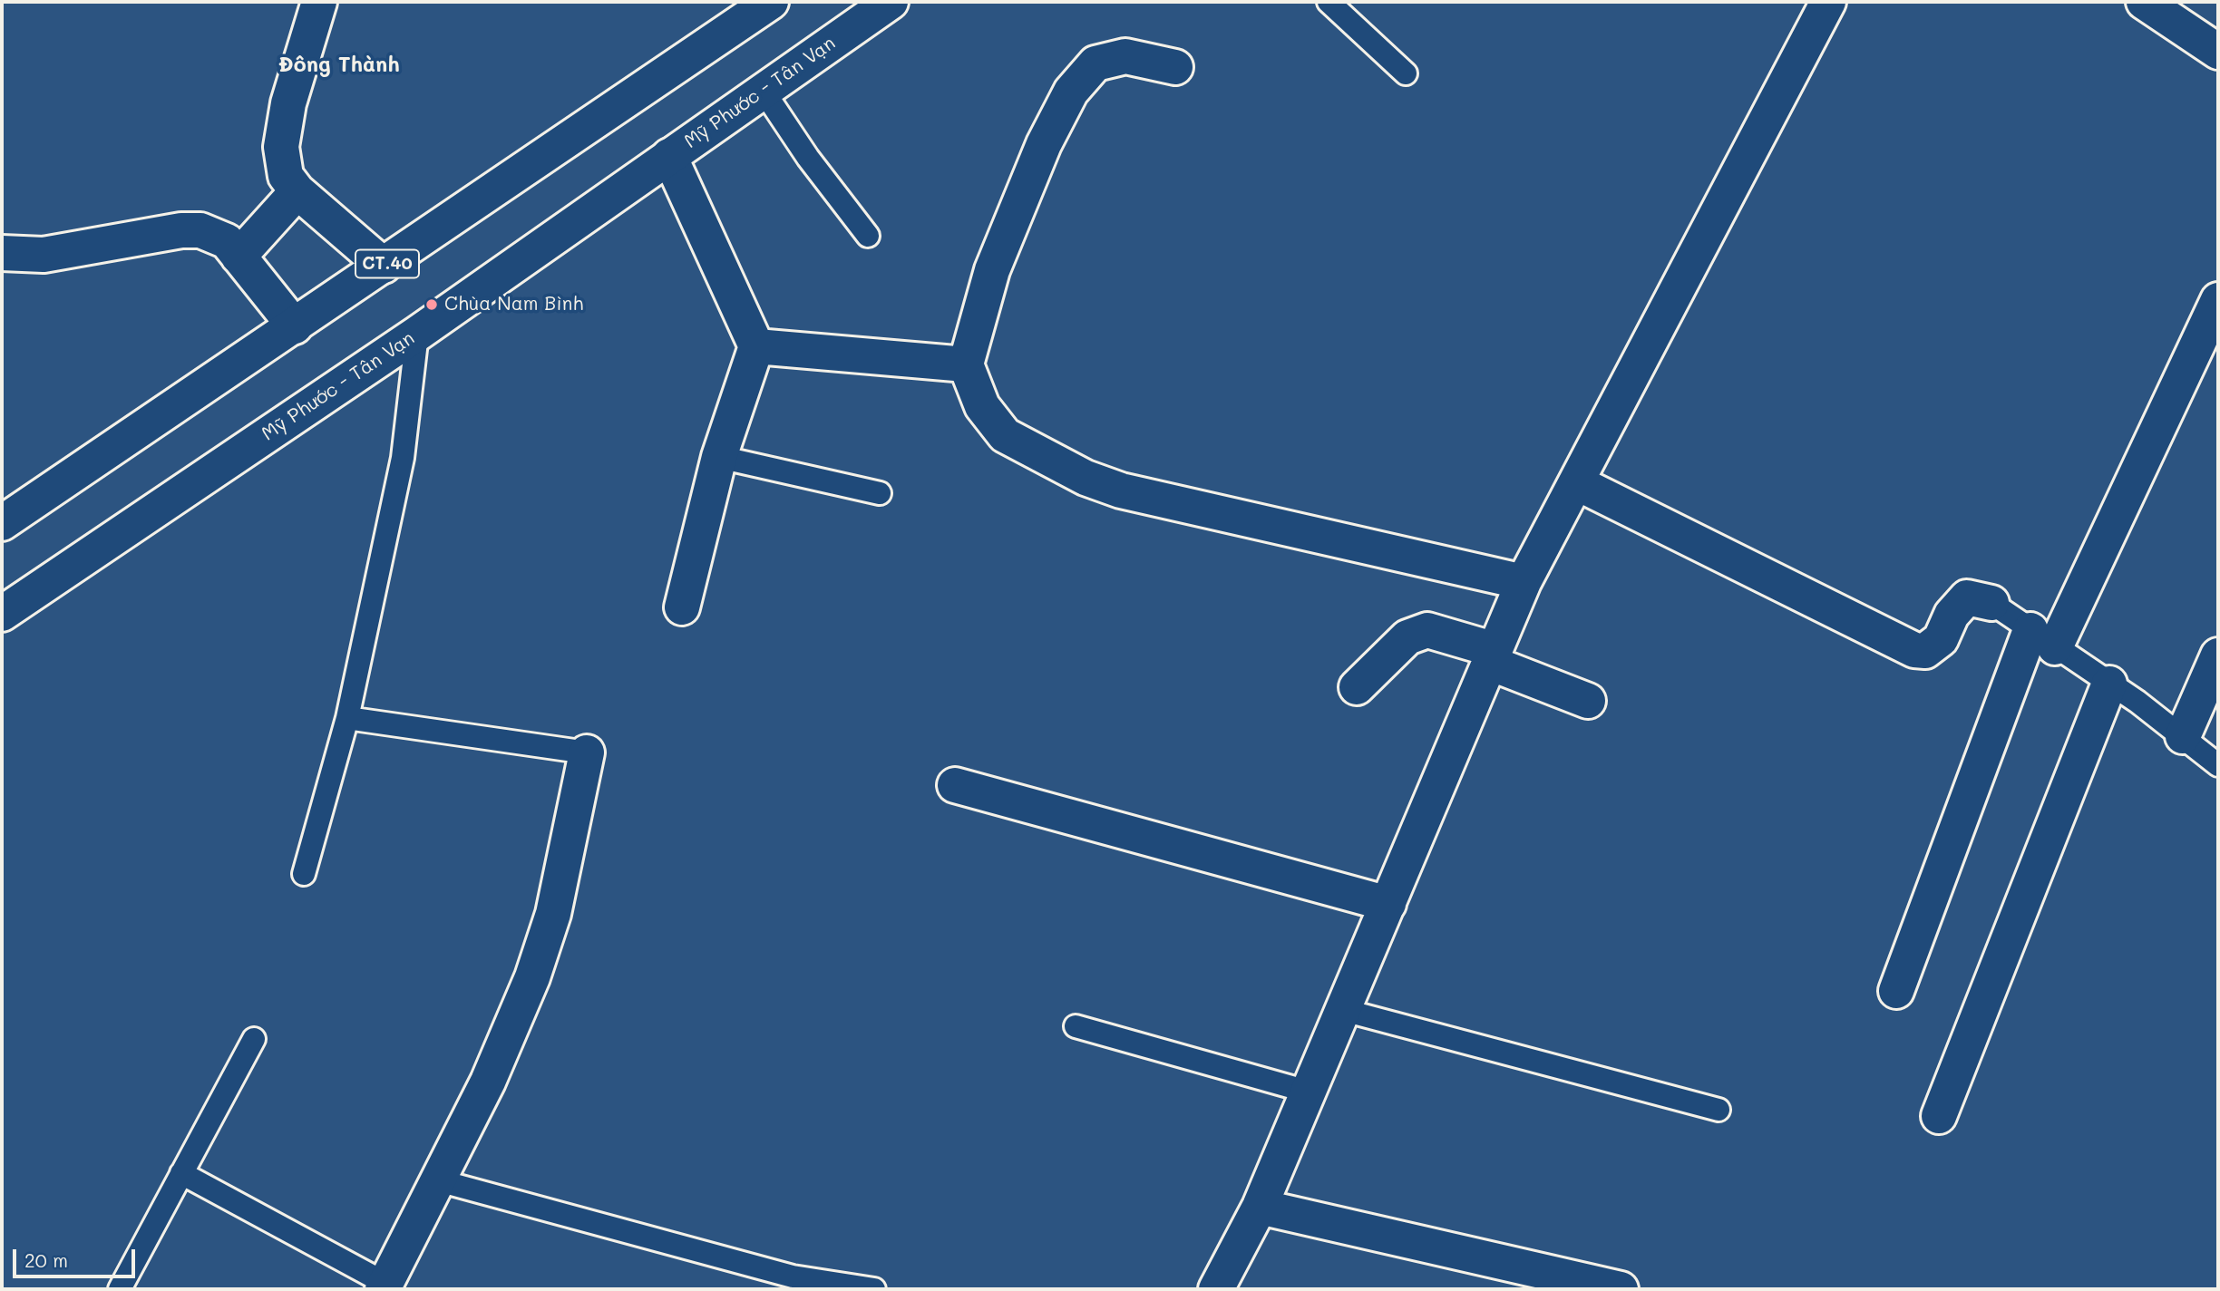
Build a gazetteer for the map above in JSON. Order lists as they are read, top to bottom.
{
  "streets": {
    "street": ["Mỹ Phước - Tân Vạn", "CT.40"]
  },
  "districts": ["Đông Thành"],
  "places": ["Chùa Nam Bình"],
  "scale_bar": "20 m"
}
